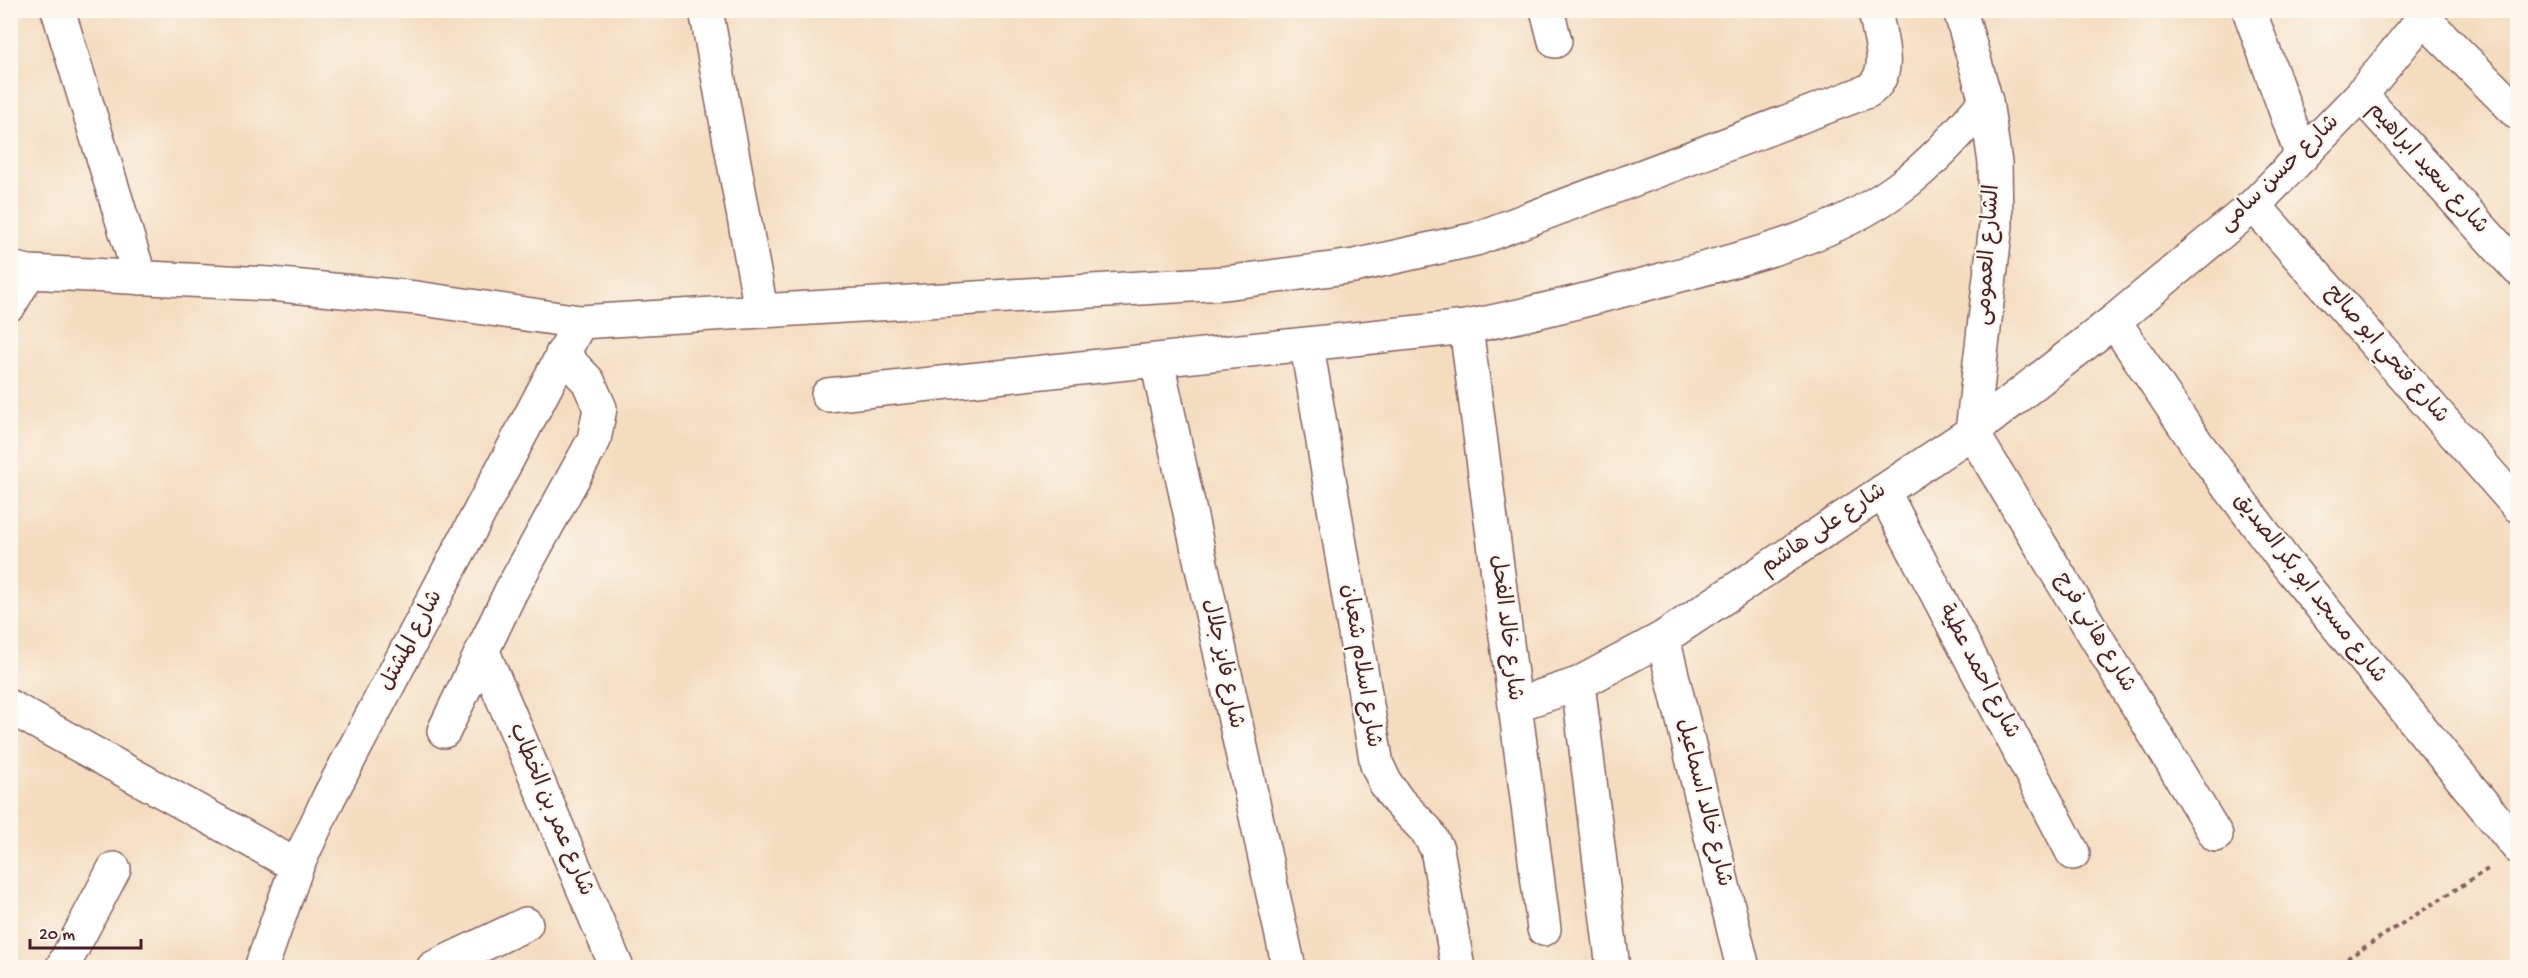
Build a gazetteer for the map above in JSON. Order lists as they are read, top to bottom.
{
  "streets": {
    "street": [
      "شارع سعيد ابراهيم",
      "شارع حسن سامى",
      "الشارع العمومى",
      "شارع فتحي ابو صالح",
      "شارع على هاشم",
      "شارع مسجد ابو بكر الصديق",
      "شارع خالد الفحل",
      "شارع هاني فرج",
      "شارع المشتل",
      "شارع فايز جلال",
      "شارع اسلام شعبان",
      "شارع احمد عطية",
      "شارع خالد اسماعيل",
      "شارع عمر بن الخطاب"
    ]
  },
  "crossings": [
    ["شارع سعيد ابراهيم", "شارع حسن سامى"],
    ["شارع حسن سامى", "شارع فتحي ابو صالح"],
    ["شارع حسن سامى", "شارع على هاشم"],
    ["شارع حسن سامى", "شارع مسجد ابو بكر الصديق"],
    ["الشارع العمومى", "شارع على هاشم"],
    ["الشارع العمومى", "شارع هاني فرج"],
    ["شارع على هاشم", "شارع مسجد ابو بكر الصديق"],
    ["شارع على هاشم", "شارع خالد الفحل"],
    ["شارع على هاشم", "شارع هاني فرج"],
    ["شارع على هاشم", "شارع احمد عطية"],
    ["شارع على هاشم", "شارع خالد اسماعيل"]
  ],
  "scale_bar": "20 m"
}
